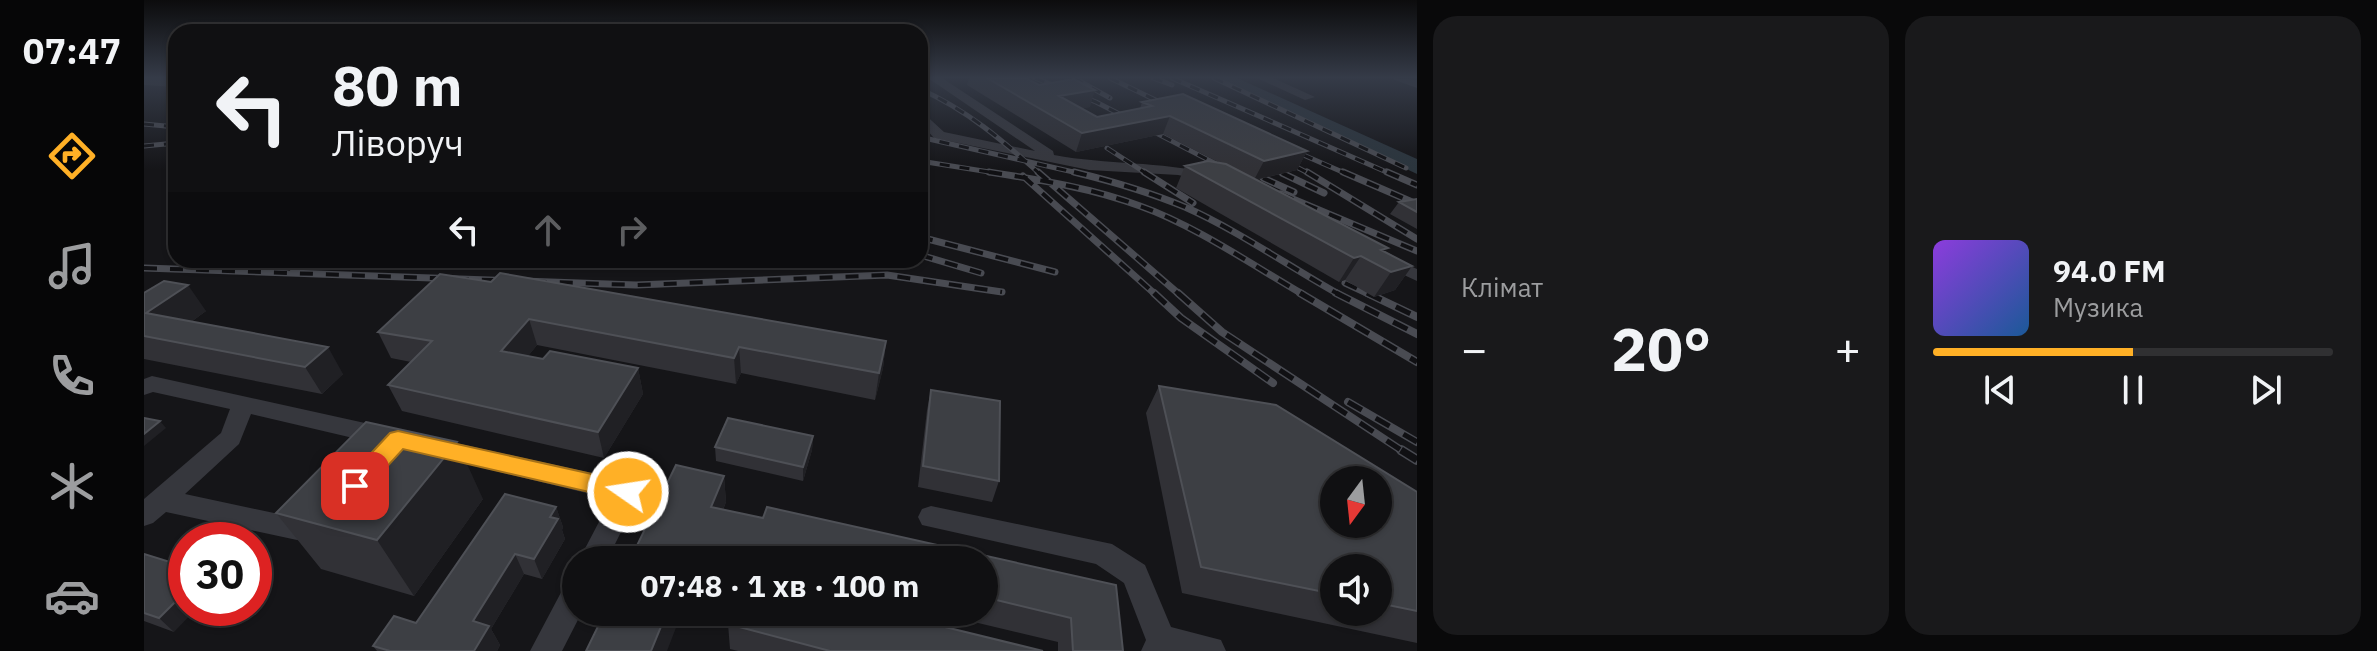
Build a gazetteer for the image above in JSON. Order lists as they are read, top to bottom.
{
  "north": "bottom",
  "page": {
    "tabs": "07:47",
    "tile": "Клімат",
    "turn": ["80 m", "Ліворуч"],
    "song": ["94.0 FM", "Музика"],
    "heat": ["−", "20°", "+"],
    "limit": "30",
    "trip": "07:48 · 1 хв · 100 m"
  }
}
